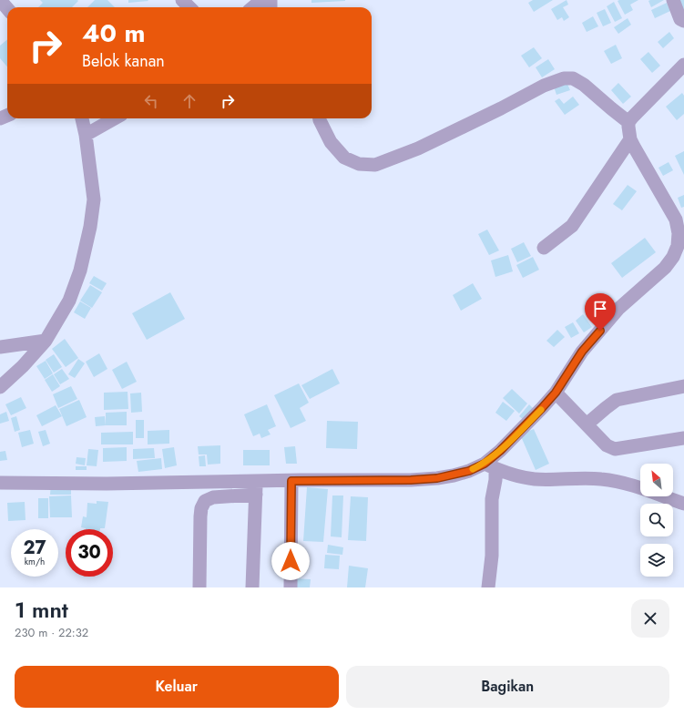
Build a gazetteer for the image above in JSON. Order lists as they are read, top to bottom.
{
  "north": "top left",
  "page": {
    "turn": ["40 m", "Belok kanan"],
    "speed": "27 km/h",
    "limit": "30",
    "heading": ["1 mnt", "230 m · 22:32"],
    "buttons": ["Keluar", "Bagikan"]
  }
}
